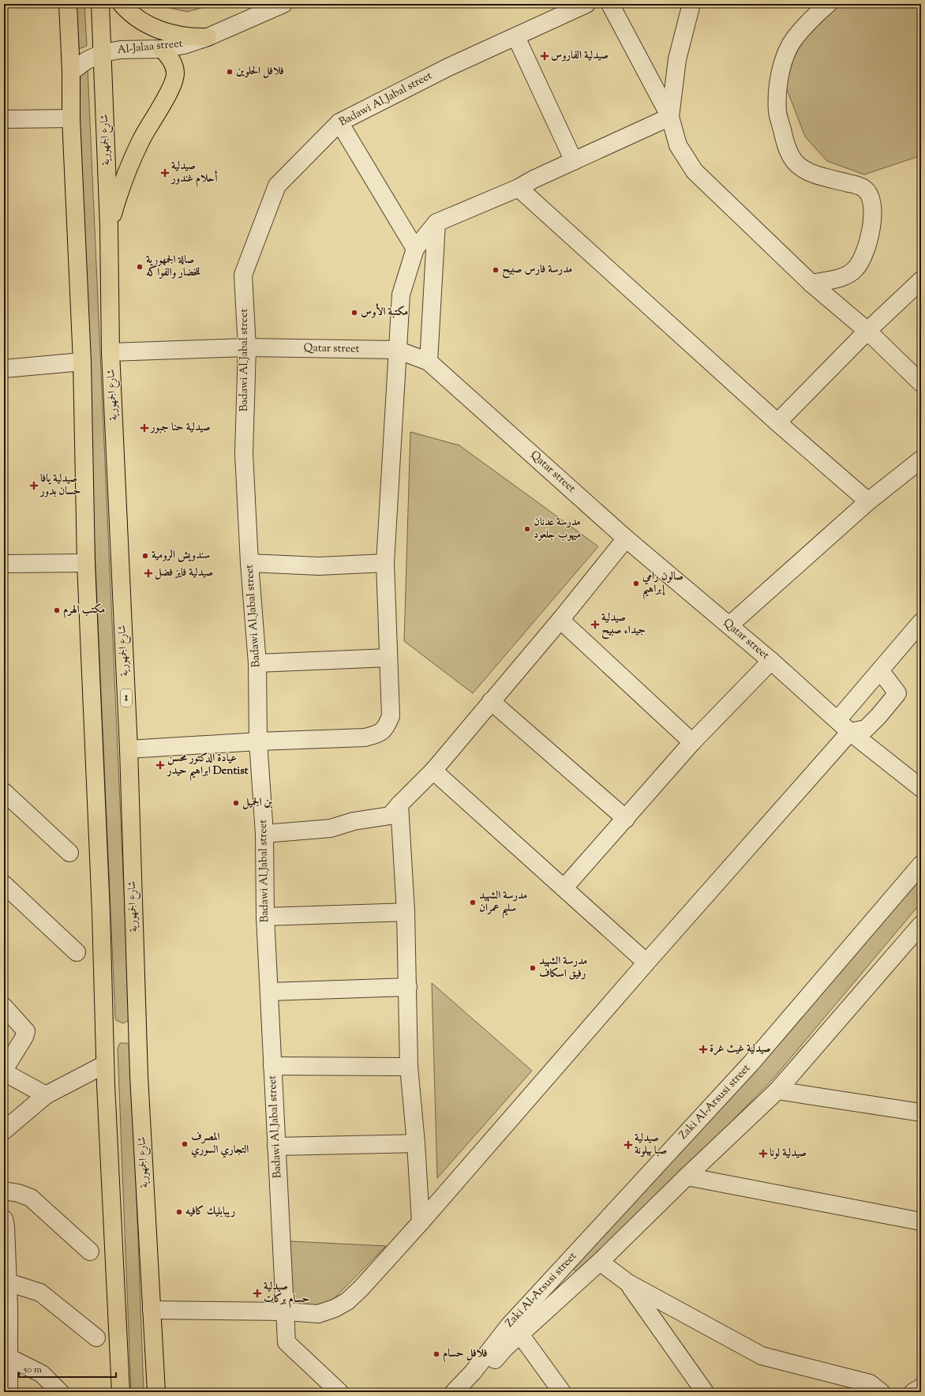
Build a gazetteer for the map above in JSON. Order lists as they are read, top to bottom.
{
  "streets": {
    "main road": ["شارع الجمهورية", "1"],
    "street": [
      "Al-Jalaa street",
      "Badawi Al_Jabal street",
      "Qatar street",
      "Zaki Al-Arsusi street"
    ]
  },
  "crossings": [
    ["Al-Jalaa street", "شارع الجمهورية"],
    ["Badawi Al_Jabal street", "Qatar street"],
    ["شارع الجمهورية", "Qatar street"]
  ],
  "places": {
    "health": [
      "صيدلية الفاروس",
      "صيدلية أحلام غندور",
      "صيدلية حنا جبور",
      "صيدلية يافا حسان بدور",
      "صيدلية فايز فضل",
      "صيدلية جيداء صبيح",
      "عيادة الدكتور محسن ابراهيم حيدر Dentist",
      "صيدلية غيث غرة",
      "صيدلية صبا بيلونة",
      "صيدلية لونا",
      "صيدلية حسام بركات"
    ],
    "other": [
      "فلافل الحلوين",
      "صالة الجمهورية للخضار والفواكه",
      "مدرسة فارس صبيح",
      "مكتبة الأوس",
      "مدرسة عدنان ميهوب جلعود",
      "سندويش الرومية",
      "صالون رامي إبراهيم",
      "مكتب الهرم",
      "بن الجميل",
      "مدرسة الشهيد سليم عمران",
      "مدرسة الشهيد رفيق اسكاف",
      "المصرف التجاري السوري",
      "ريبابليك كافيه",
      "فلافل حسام"
    ]
  },
  "scale_bar": "50 m"
}
